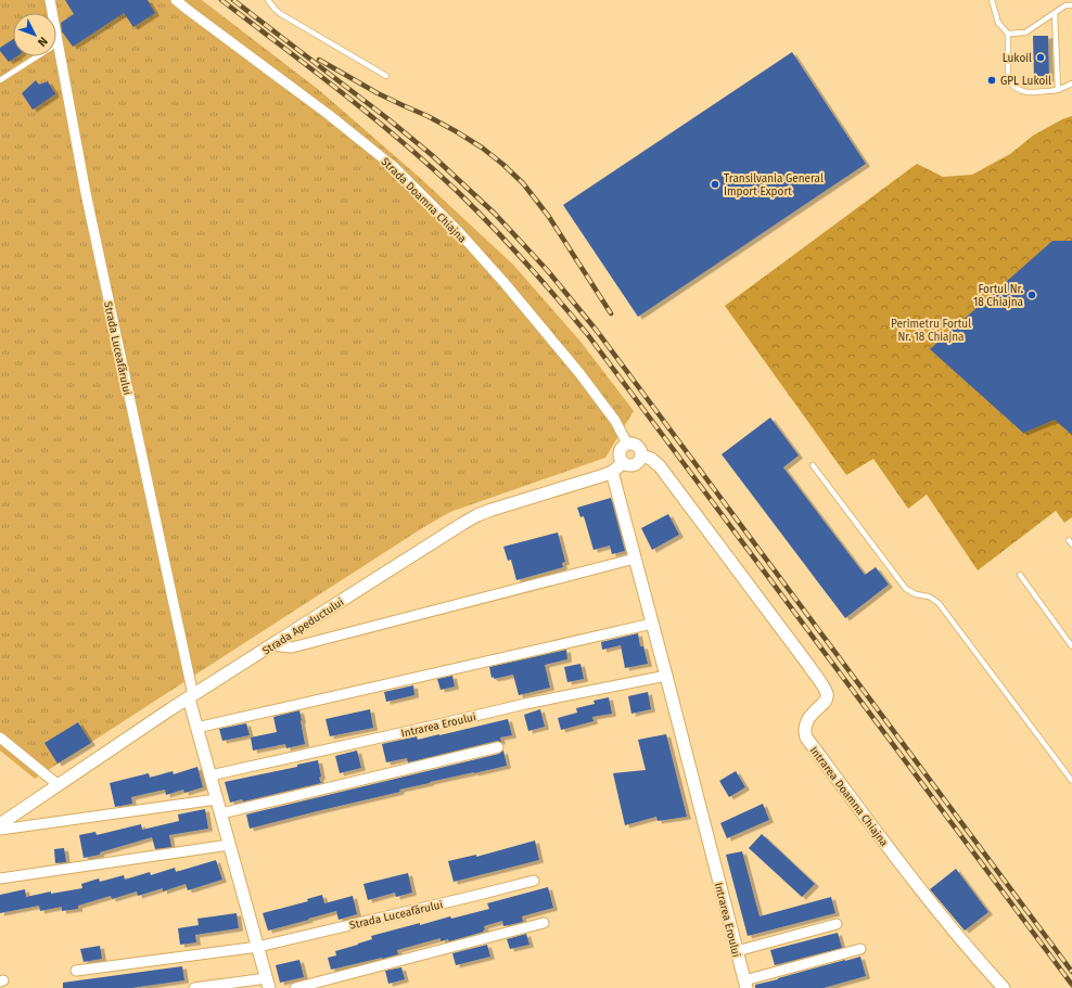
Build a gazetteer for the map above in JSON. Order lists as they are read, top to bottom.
{
  "streets": {
    "street": [
      "Strada Doamna Chiajna",
      "Strada Luceafărului",
      "Strada Apeductului",
      "Intrarea Eroului",
      "Intrarea Doamna Chiajna"
    ]
  },
  "crossings": [
    ["Strada Doamna Chiajna", "Strada Apeductului"],
    ["Strada Doamna Chiajna", "Intrarea Doamna Chiajna"],
    ["Strada Luceafărului", "Strada Apeductului"],
    ["Strada Luceafărului", "Intrarea Eroului"],
    ["Strada Apeductului", "Intrarea Eroului"],
    ["Strada Apeductului", "Intrarea Doamna Chiajna"]
  ],
  "parks": ["Perimetru Fortul Nr. 18 Chiajna"],
  "places": [
    "Lukoil",
    "GPL Lukoil",
    "Transilvania General Import Export",
    "Fortul Nr. 18 Chiajna"
  ],
  "north": "bottom right"
}
